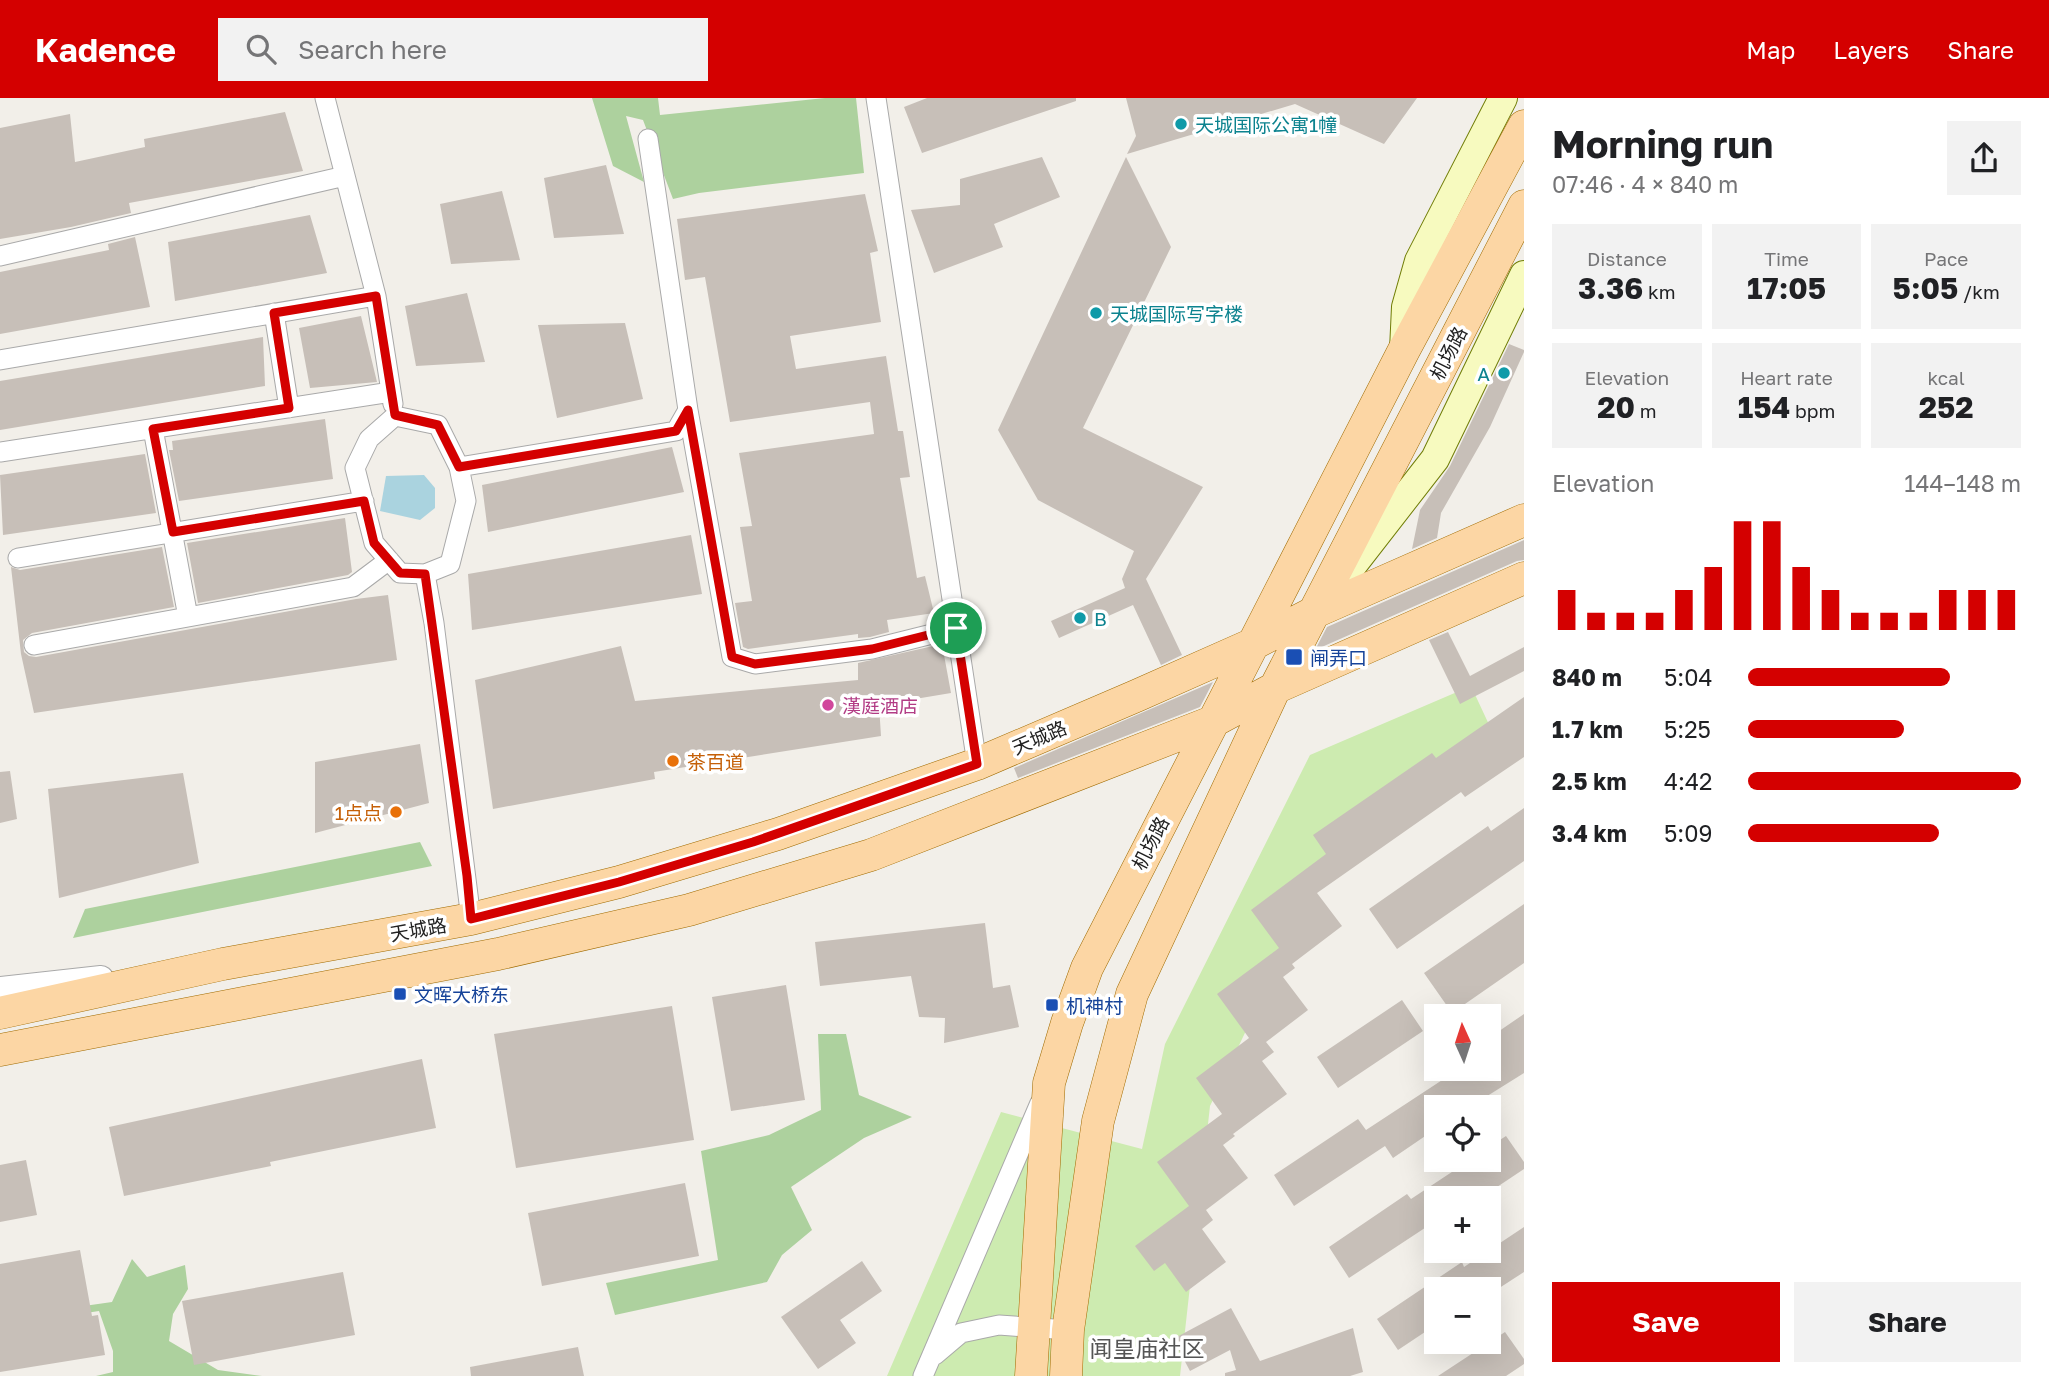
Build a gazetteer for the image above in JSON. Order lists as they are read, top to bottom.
{
  "streets": {
    "main road": ["机场路", "天城路"]
  },
  "crossings": [
    ["机场路", "天城路"]
  ],
  "districts": ["闻皇庙社区"],
  "places": {
    "other": [
      "天城国际公寓1幢",
      "天城国际写字楼",
      "A",
      "B",
      "漢庭酒店",
      "茶百道",
      "1点点"
    ],
    "transit": ["闸弄口", "文晖大桥东", "机神村"]
  },
  "north": "top",
  "page": {
    "header": "Kadence",
    "search": "Search here",
    "nav": ["Map", "Layers", "Share"],
    "heading": ["Morning run", "07:46 · 4 × 840 m"],
    "stats": [
      ["Distance", "3.36 km"],
      ["Time", "17:05"],
      ["Pace", "5:05 /km"],
      ["Elevation", "20 m"],
      ["Heart rate", "154 bpm"],
      ["kcal", "252"]
    ],
    "chart": ["Elevation", "144–148 m"],
    "list": [
      {
        "name": "840 m",
        "note": "5:04"
      },
      {
        "name": "1.7 km",
        "note": "5:25"
      },
      {
        "name": "2.5 km",
        "note": "4:42"
      },
      {
        "name": "3.4 km",
        "note": "5:09"
      }
    ],
    "map_buttons": ["+", "−"],
    "buttons": ["Save", "Share"]
  }
}
